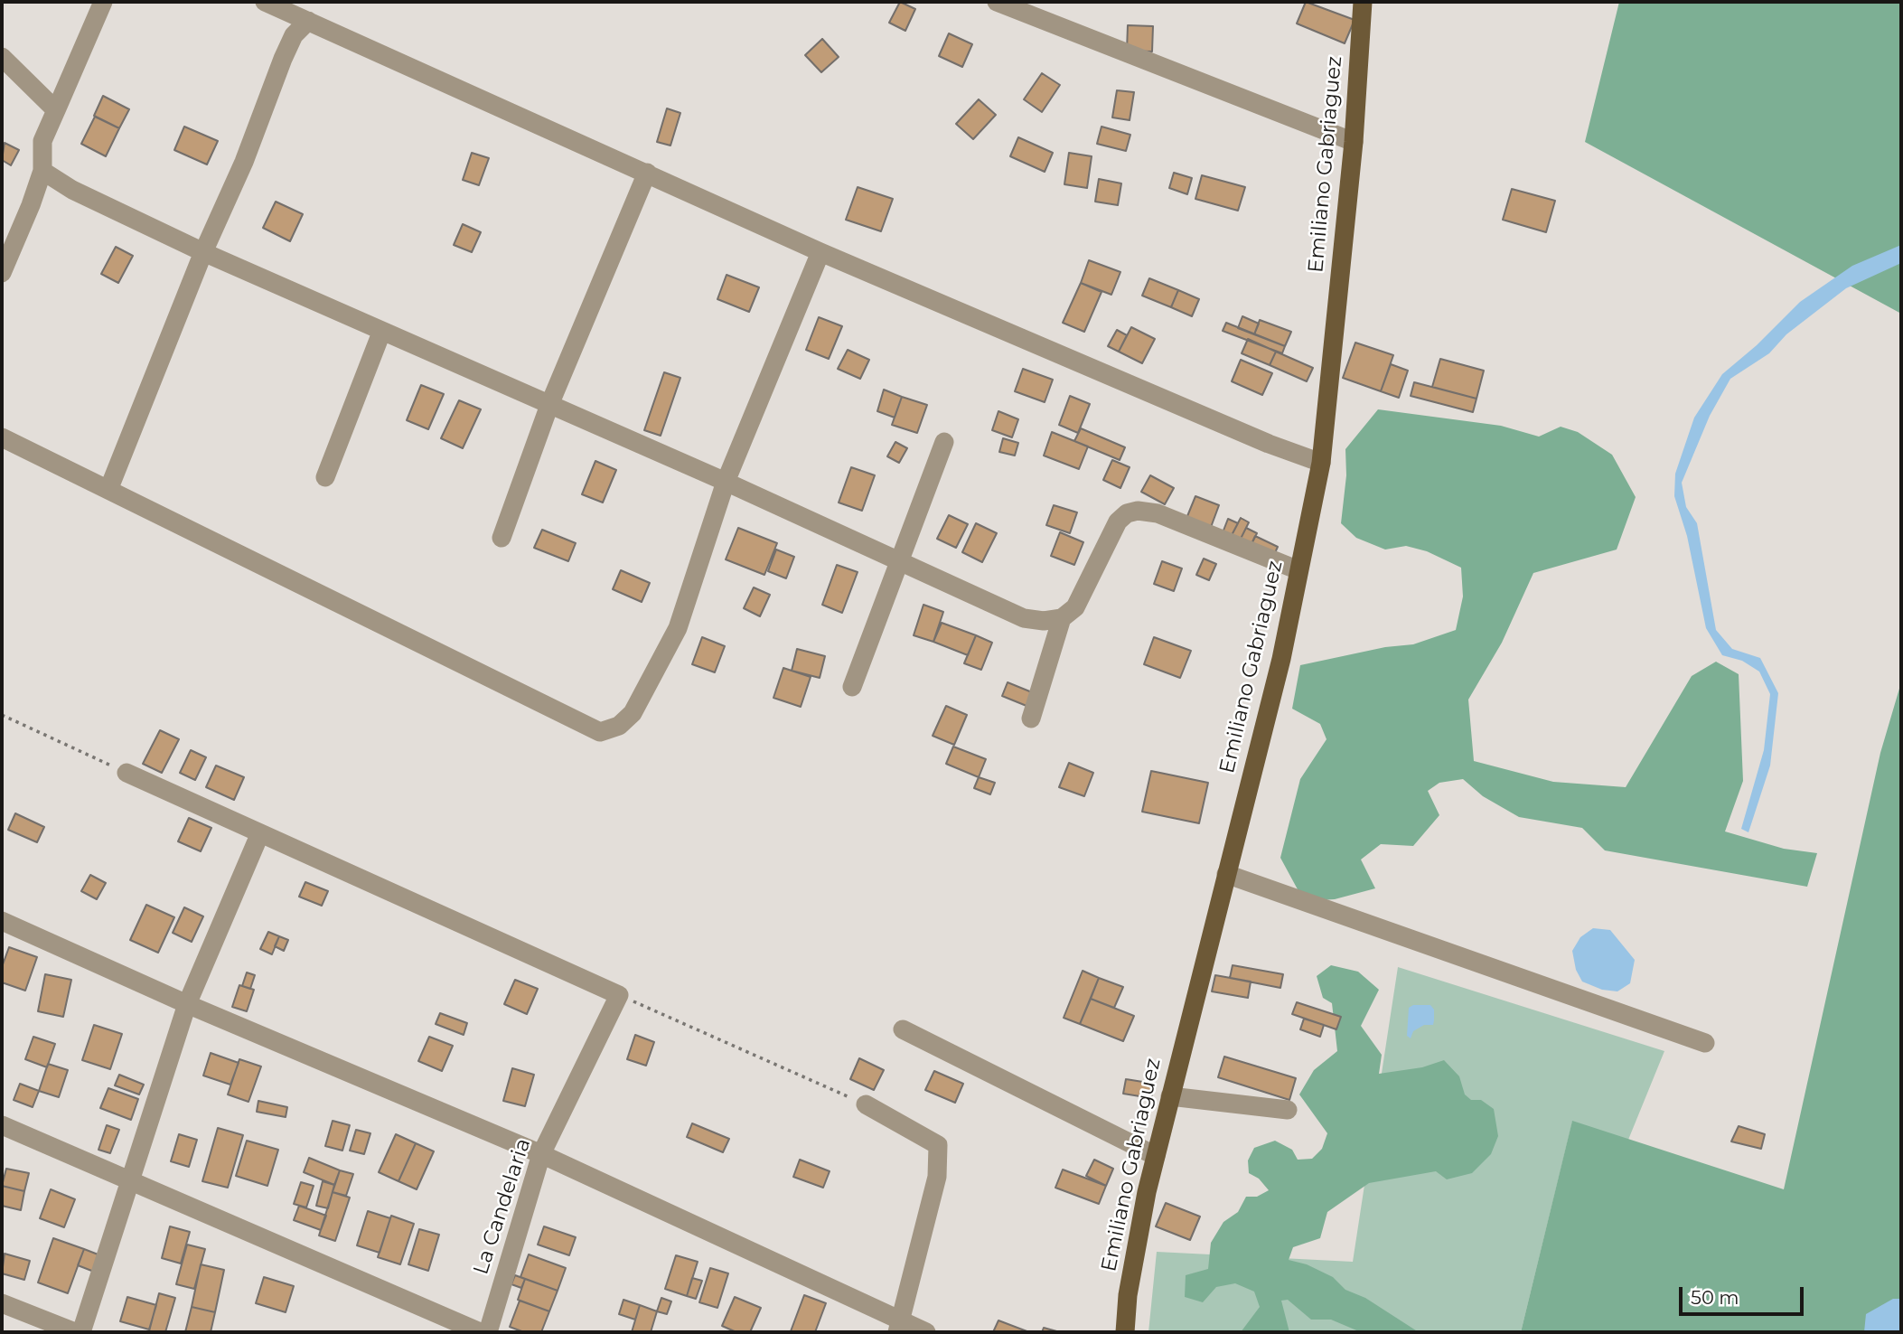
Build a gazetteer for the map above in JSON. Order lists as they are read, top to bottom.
{
  "streets": {
    "main road": ["Emiliano Gabriaguez"],
    "street": ["La Candelaria"]
  },
  "scale_bar": "50 m"
}
